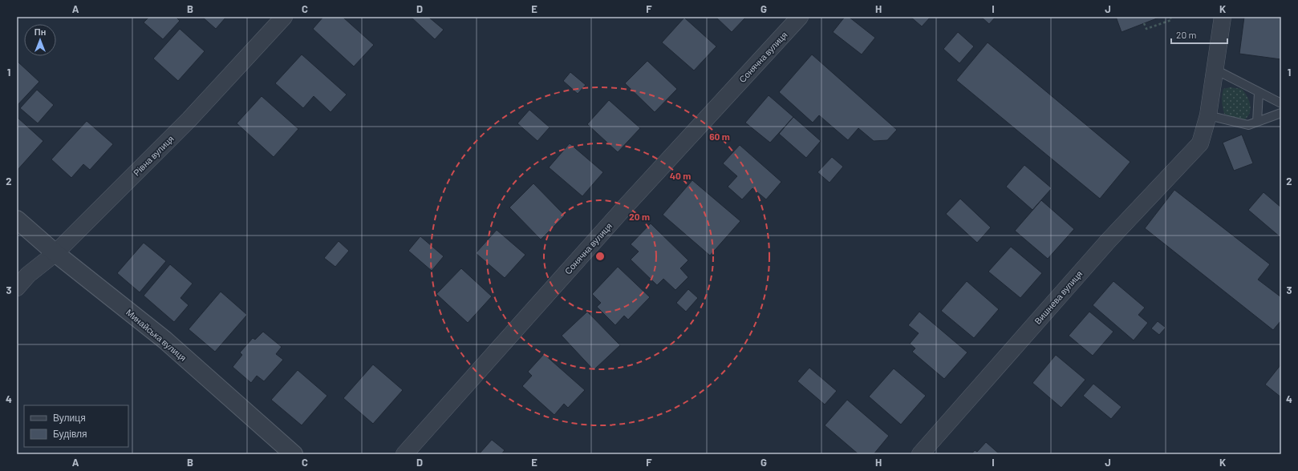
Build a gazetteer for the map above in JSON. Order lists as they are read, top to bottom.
{
  "streets": {
    "street": [
      "Сонячна вулиця",
      "Рівна вулиця",
      "Вишнева вулиця",
      "Минайська вулиця"
    ]
  },
  "crossings": [
    ["Рівна вулиця", "Минайська вулиця"]
  ],
  "legend": ["Вулиця", "Будівля"],
  "scale_bar": "20 m",
  "north": "top",
  "grid": {
    "columns": [
      "A",
      "B",
      "C",
      "D",
      "E",
      "F",
      "G",
      "H",
      "I",
      "J",
      "K"
    ],
    "rows": [
      "1",
      "2",
      "3",
      "4"
    ]
  },
  "rings": ["60 m", "40 m", "20 m"]
}
